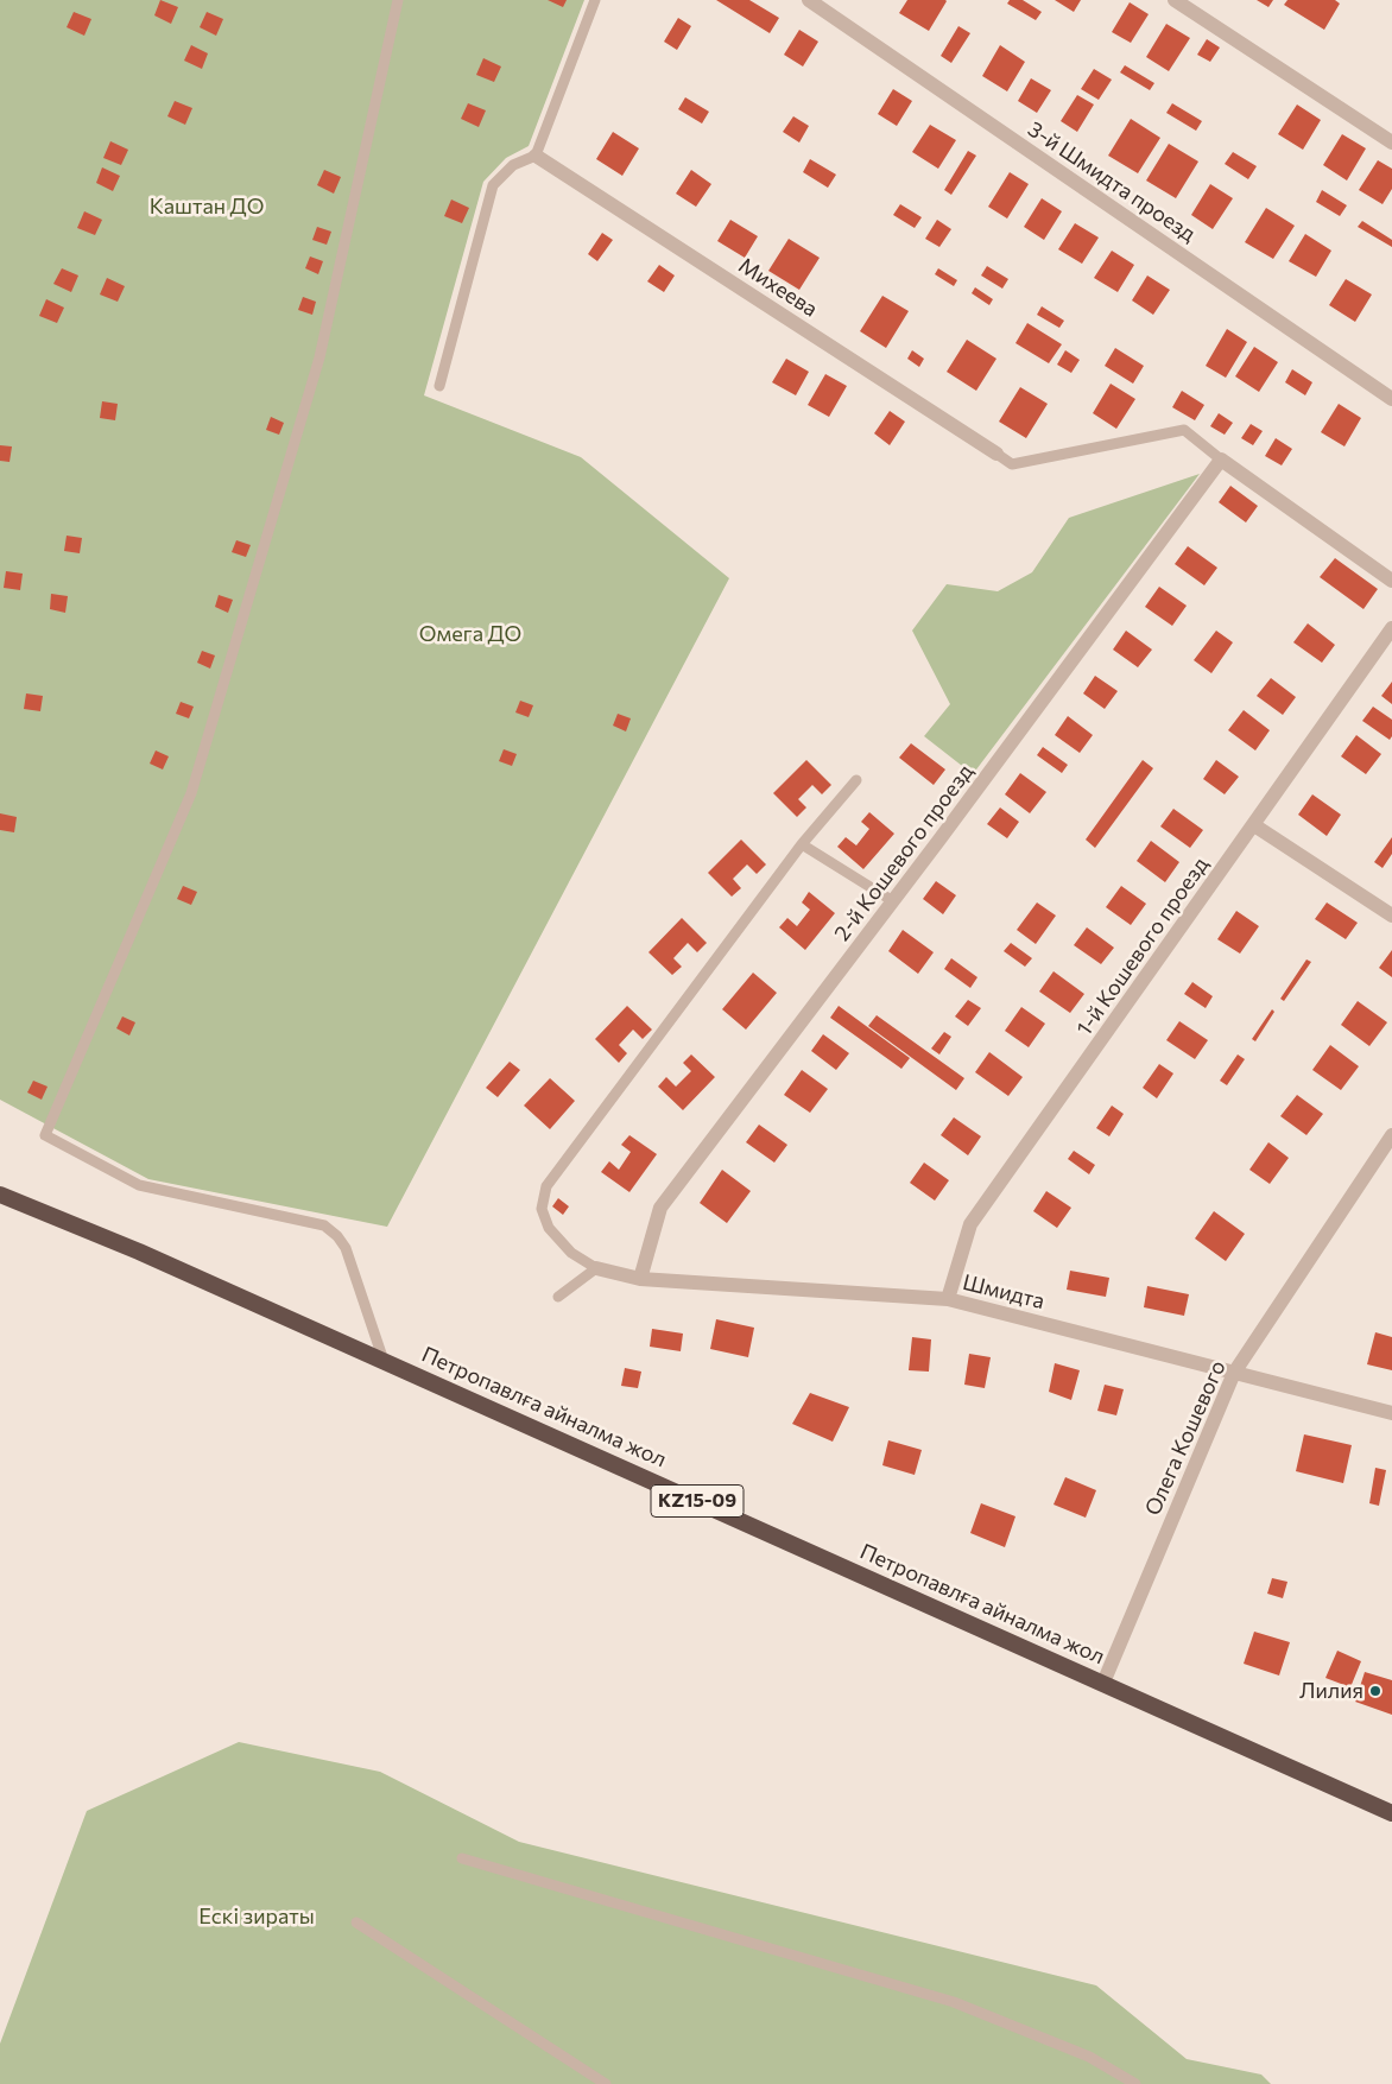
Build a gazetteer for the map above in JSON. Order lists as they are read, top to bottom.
{
  "streets": {
    "highway": ["Петропавлға айналма жол", "KZ15-09"],
    "street": [
      "3-й Шмидта проезд",
      "Михеева",
      "2-й Кошевого проезд",
      "1-й Кошевого проезд",
      "Шмидта",
      "Олега Кошевого"
    ]
  },
  "crossings": [
    ["2-й Кошевого проезд", "Шмидта"],
    ["1-й Кошевого проезд", "Шмидта"],
    ["Шмидта", "Олега Кошевого"],
    ["Петропавлға айналма жол", "Олега Кошевого"]
  ],
  "parks": ["Каштан ДО", "Омега ДО", "Ескі зираты"],
  "places": ["Лилия"]
}
